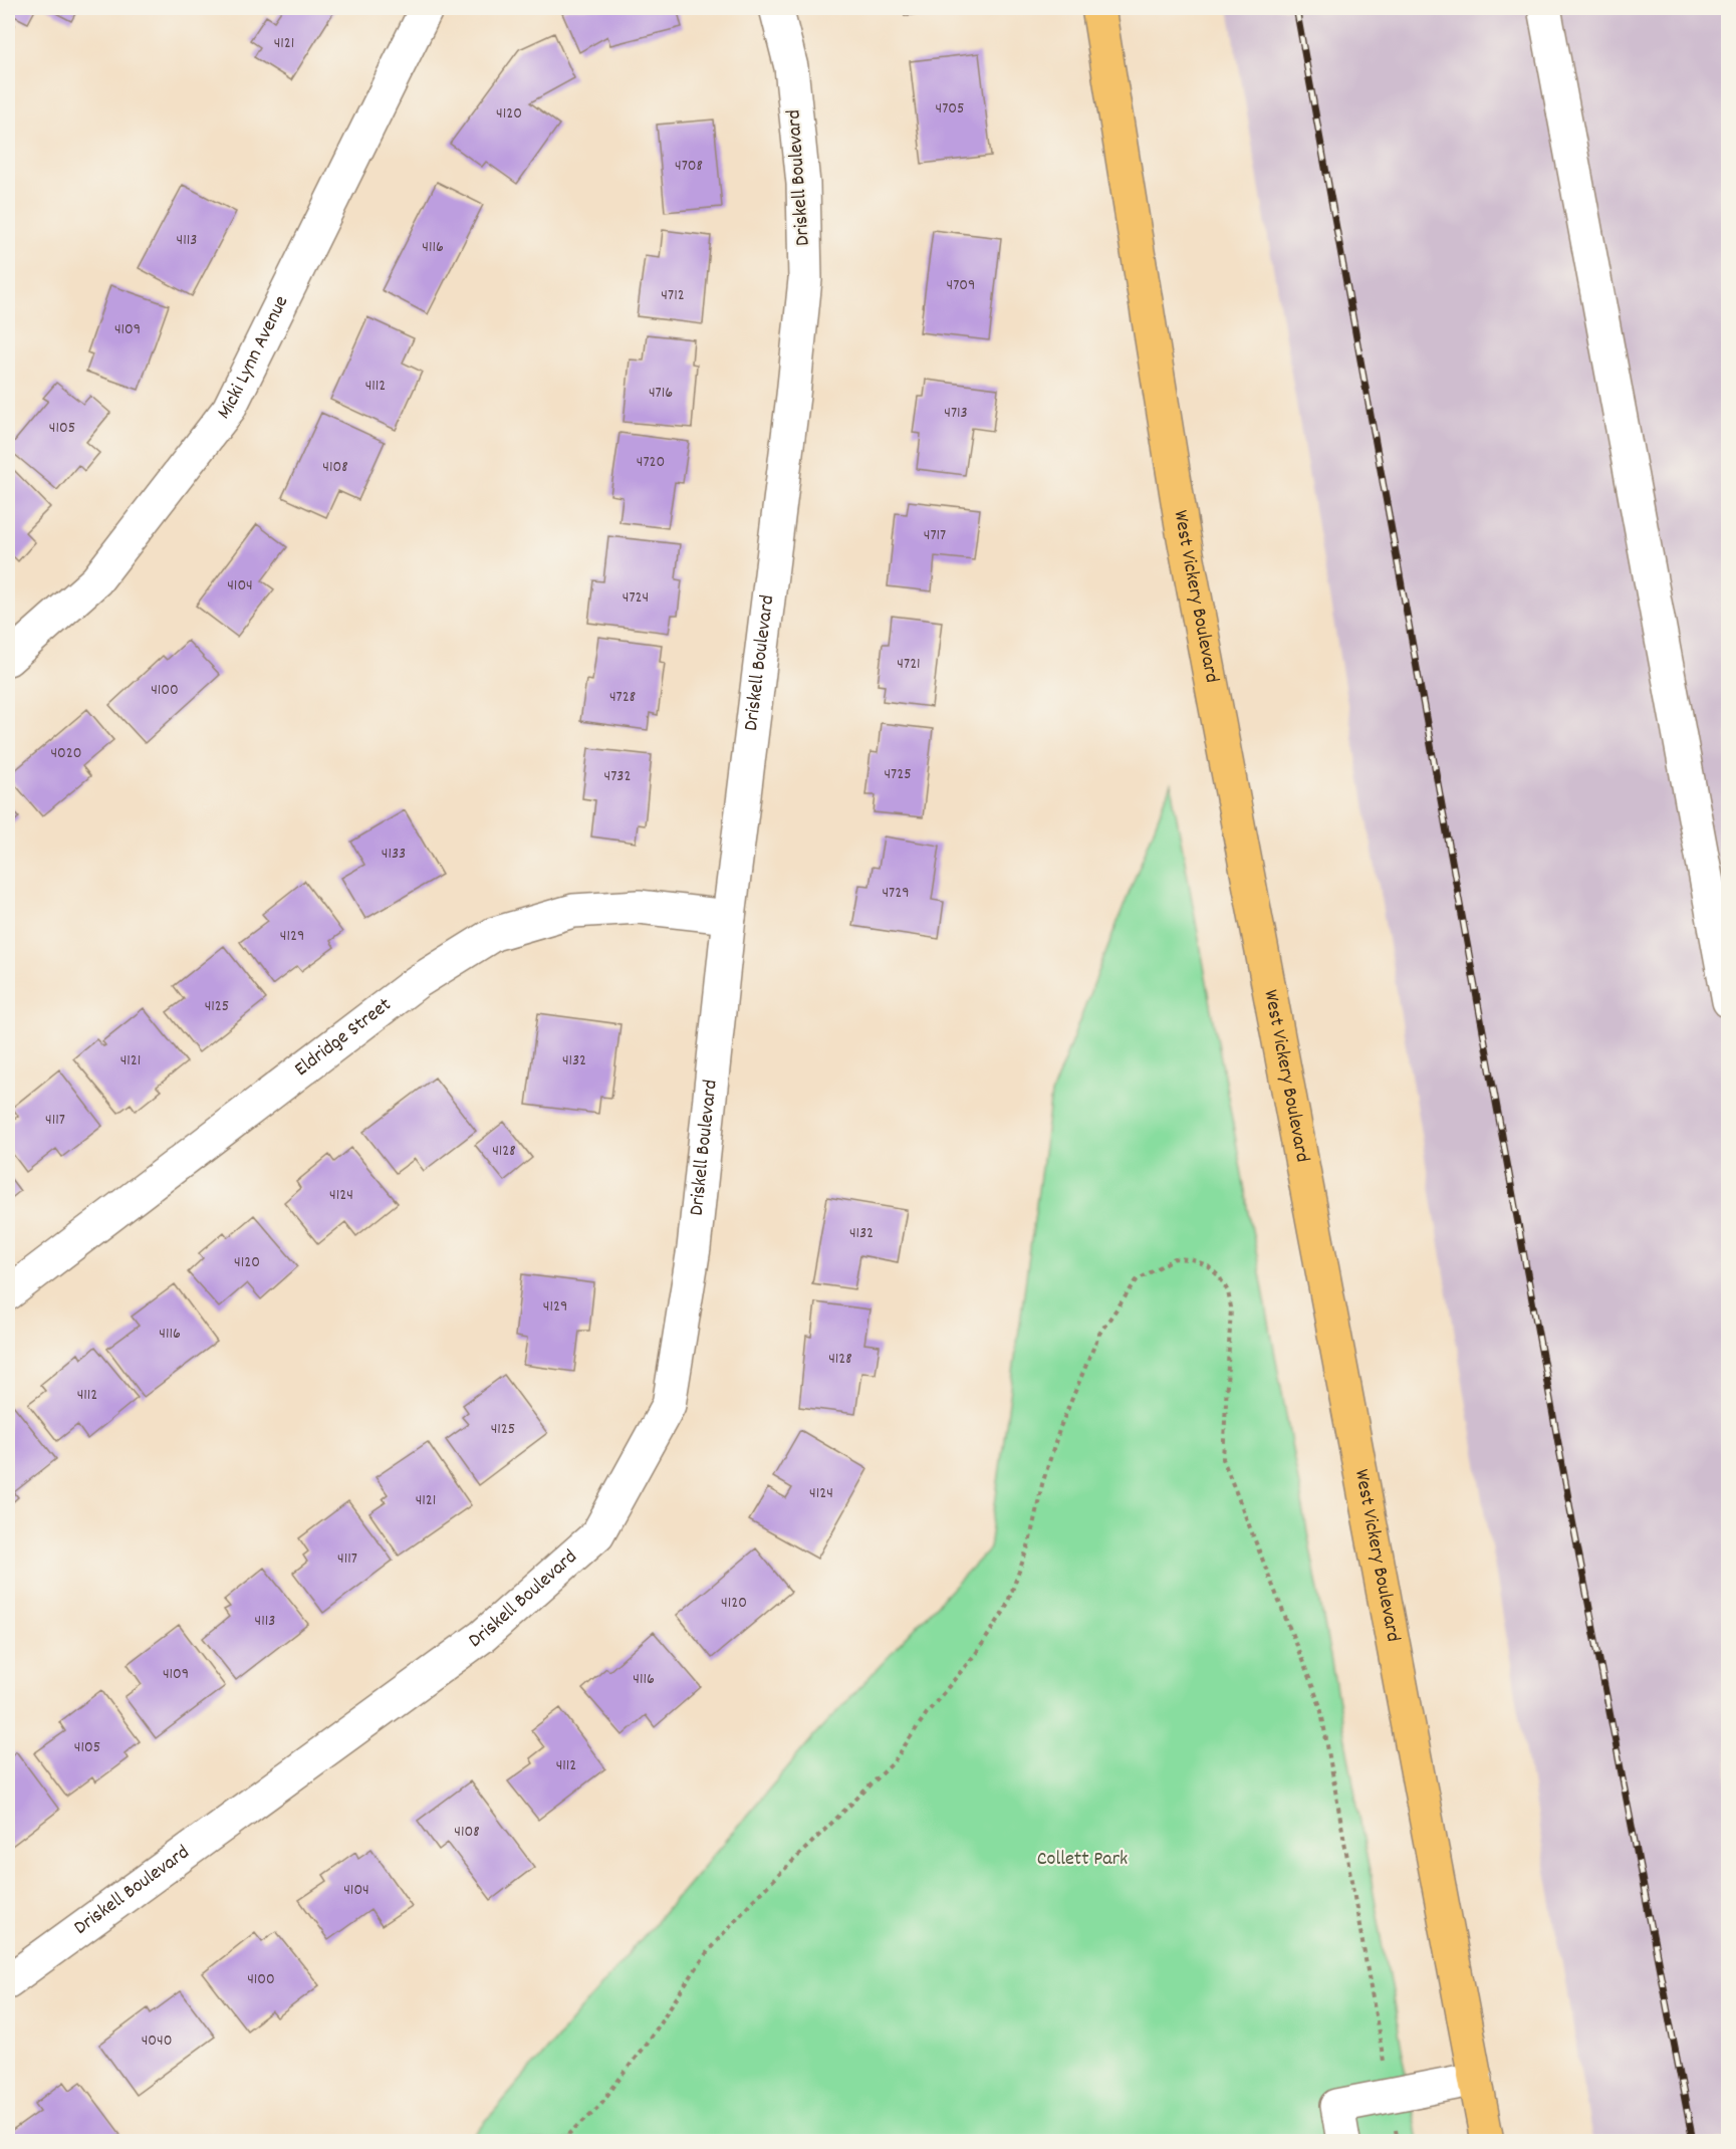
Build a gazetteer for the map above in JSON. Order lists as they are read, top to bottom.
{
  "streets": {
    "main road": ["West Vickery Boulevard"],
    "street": ["Driskell Boulevard", "Micki Lynn Avenue", "Eldridge Street"]
  },
  "crossings": [
    ["Driskell Boulevard", "Eldridge Street"]
  ],
  "parks": ["Collett Park"],
  "house_numbers": [
    "4121",
    "4705",
    "4120",
    "4708",
    "4113",
    "4116",
    "4709",
    "4712",
    "4109",
    "4112",
    "4716",
    "4713",
    "4105",
    "4720",
    "4108",
    "4717",
    "4104",
    "4724",
    "4721",
    "4100",
    "4728",
    "4020",
    "4725",
    "4732",
    "4133",
    "4729",
    "4129",
    "4125",
    "4121",
    "4132",
    "4117",
    "4128",
    "4124",
    "4132",
    "4120",
    "4129",
    "4116",
    "4128",
    "4112",
    "4125",
    "4124",
    "4121",
    "4117",
    "4120",
    "4113",
    "4109",
    "4116",
    "4105",
    "4112",
    "4108",
    "4104",
    "4100",
    "4040"
  ]
}
